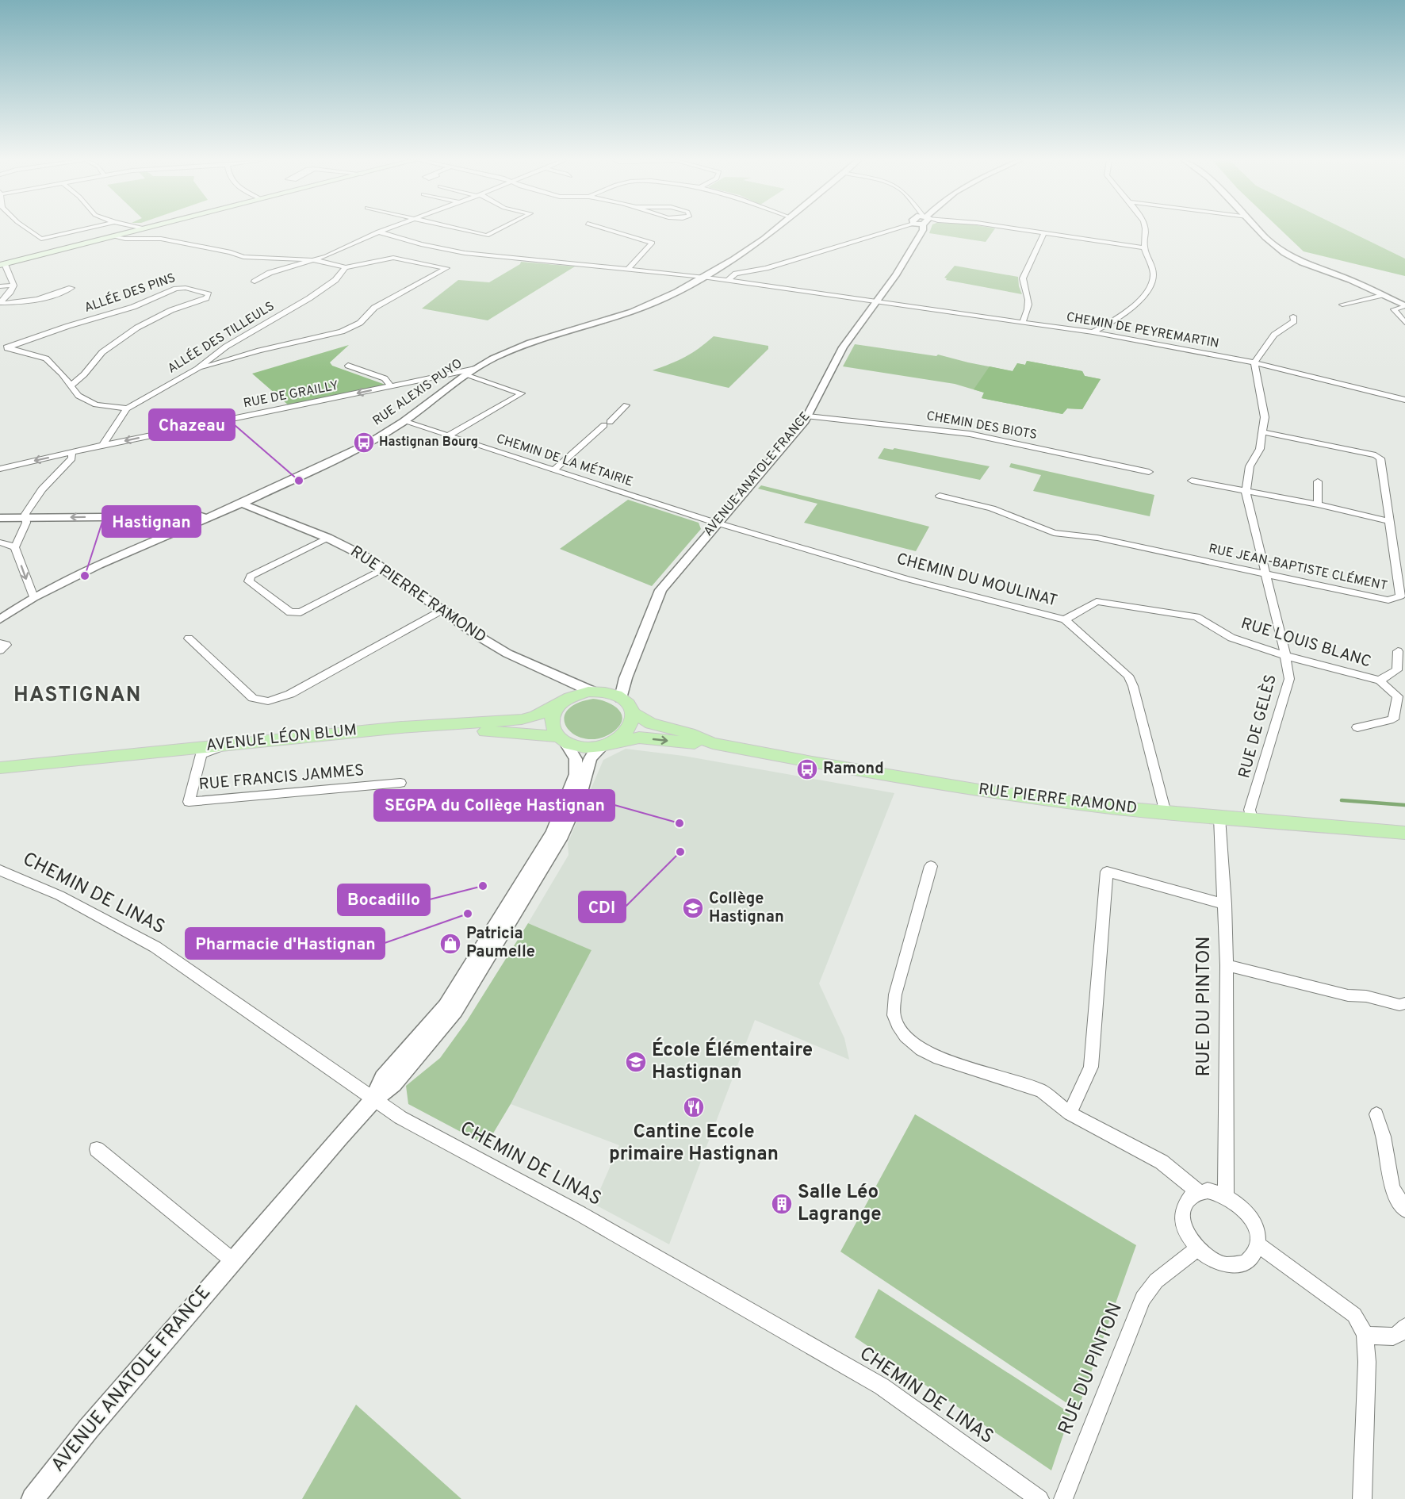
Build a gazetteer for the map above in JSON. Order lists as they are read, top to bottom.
{
  "streets": {
    "main road": ["RUE PIERRE RAMOND", "AVENUE LÉON BLUM"],
    "street": [
      "ALLÉE DES PINS",
      "CHEMIN DE PEYREMARTIN",
      "ALLÉE DES TILLEULS",
      "RUE ALEXIS PUYO",
      "RUE DE GRAILLY",
      "CHEMIN DES BIOTS",
      "CHEMIN DE LA MÉTAIRIE",
      "AVENUE ANATOLE FRANCE",
      "RUE JEAN-BAPTISTE CLÉMENT",
      "CHEMIN DU MOULINAT",
      "RUE LOUIS BLANC",
      "RUE DE GELÈS",
      "RUE FRANCIS JAMMES",
      "CHEMIN DE LINAS",
      "RUE DU PINTON"
    ]
  },
  "crossings": [
    ["CHEMIN DE PEYREMARTIN", "RUE ALEXIS PUYO"],
    ["CHEMIN DE PEYREMARTIN", "AVENUE ANATOLE FRANCE"],
    ["CHEMIN DE PEYREMARTIN", "RUE DE GELÈS"],
    ["RUE ALEXIS PUYO", "RUE DE GRAILLY"],
    ["RUE ALEXIS PUYO", "CHEMIN DE LA MÉTAIRIE"],
    ["RUE ALEXIS PUYO", "RUE PIERRE RAMOND"],
    ["CHEMIN DES BIOTS", "AVENUE ANATOLE FRANCE"],
    ["CHEMIN DE LA MÉTAIRIE", "AVENUE ANATOLE FRANCE"],
    ["CHEMIN DE LA MÉTAIRIE", "CHEMIN DU MOULINAT"],
    ["AVENUE ANATOLE FRANCE", "CHEMIN DU MOULINAT"],
    ["AVENUE ANATOLE FRANCE", "RUE PIERRE RAMOND"],
    ["AVENUE ANATOLE FRANCE", "AVENUE LÉON BLUM"],
    ["AVENUE ANATOLE FRANCE", "CHEMIN DE LINAS"],
    ["RUE JEAN-BAPTISTE CLÉMENT", "RUE DE GELÈS"],
    ["CHEMIN DU MOULINAT", "RUE PIERRE RAMOND"],
    ["CHEMIN DU MOULINAT", "RUE LOUIS BLANC"],
    ["RUE PIERRE RAMOND", "RUE DE GELÈS"],
    ["RUE PIERRE RAMOND", "AVENUE LÉON BLUM"],
    ["RUE PIERRE RAMOND", "RUE DU PINTON"],
    ["RUE LOUIS BLANC", "RUE DE GELÈS"],
    ["AVENUE LÉON BLUM", "RUE FRANCIS JAMMES"]
  ],
  "districts": ["HASTIGNAN"],
  "places": {
    "bus stop": ["Hastignan Bourg", "Ramond"],
    "other": [
      "Chazeau",
      "Hastignan",
      "SEGPA du Collège Hastignan",
      "CDI",
      "Bocadillo",
      "Pharmacie d'Hastignan"
    ],
    "school or university": ["Collège Hastignan", "École Élémentaire Hastignan"],
    "shop": ["Patricia Paumelle"],
    "restaurant": ["Cantine Ecole primaire Hastignan"],
    "building": ["Salle Léo Lagrange"]
  }
}
